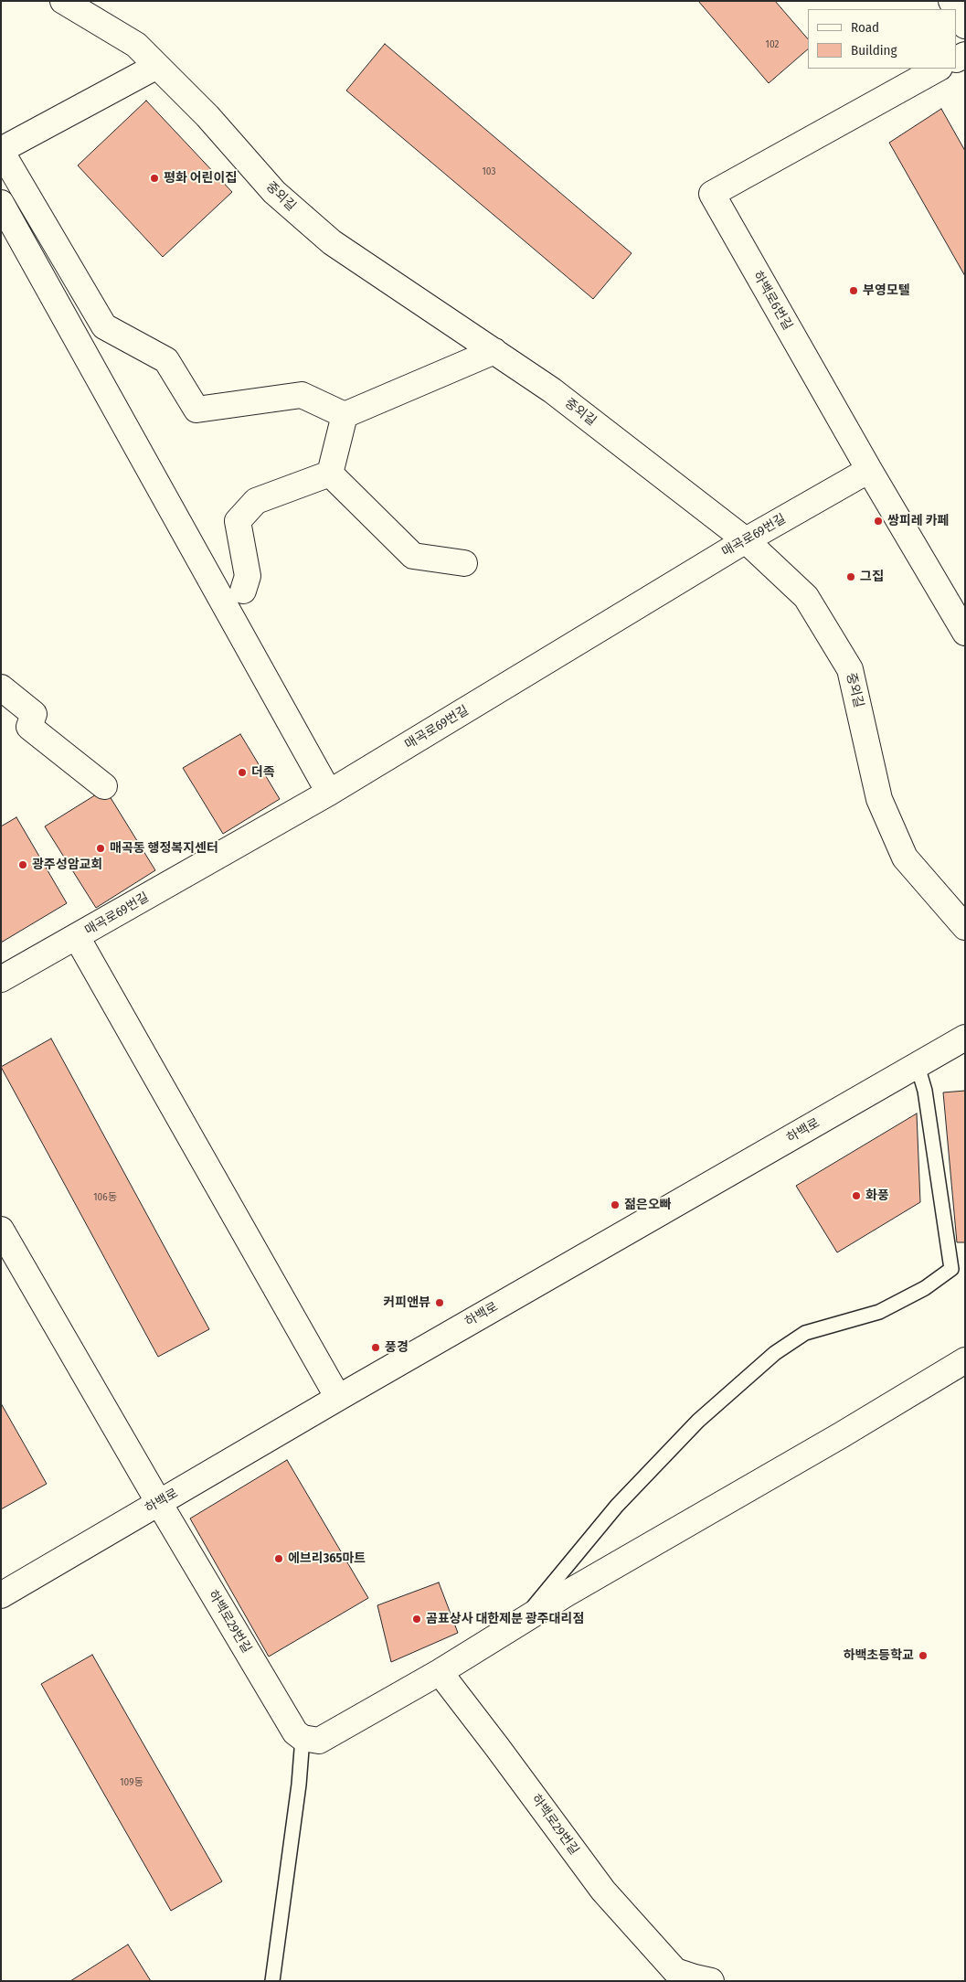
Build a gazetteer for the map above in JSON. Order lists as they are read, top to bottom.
{
  "streets": {
    "street": [
      "중외길",
      "하백로6번길",
      "매곡로69번길",
      "하백로",
      "하백로29번길"
    ]
  },
  "crossings": [
    ["중외길", "매곡로69번길"],
    ["하백로6번길", "매곡로69번길"],
    ["하백로", "하백로29번길"]
  ],
  "places": [
    "평화 어린이집",
    "부영모텔",
    "쌍피레 카페",
    "그집",
    "더족",
    "매곡동 행정복지센터",
    "광주성암교회",
    "화풍",
    "젊은오빠",
    "커피앤뷰",
    "풍경",
    "에브리365마트",
    "곰표상사 대한제분 광주대리점",
    "하백초등학교"
  ],
  "house_numbers": [
    "102",
    "103",
    "106동",
    "109동"
  ],
  "legend": ["Road", "Building"]
}
